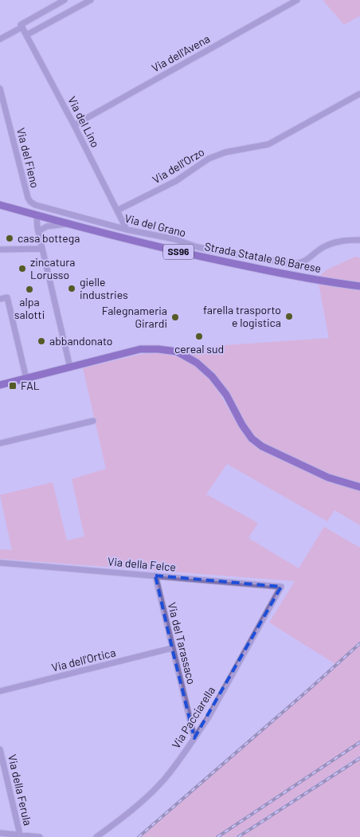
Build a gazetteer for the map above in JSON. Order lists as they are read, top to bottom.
{
  "streets": {
    "main road": ["SS96", "Strada Statale 96 Barese"],
    "street": [
      "Via dell'Avena",
      "Via del Lino",
      "Via del Fieno",
      "Via dell'Orzo",
      "Via del Grano",
      "Via della Felce",
      "Via del Tarassaco",
      "Via dell'Ortica",
      "Via Pacciarella",
      "Via della Ferula"
    ]
  },
  "crossings": [
    ["Via dell'Avena", "Via del Lino"],
    ["Via del Lino", "Via dell'Orzo"],
    ["Via del Lino", "Via del Grano"],
    ["Via del Fieno", "Via del Grano"],
    ["Via della Felce", "Via del Tarassaco"],
    ["Via della Felce", "Via Pacciarella"],
    ["Via del Tarassaco", "Via dell'Ortica"],
    ["Via del Tarassaco", "Via Pacciarella"]
  ],
  "places": {
    "other": [
      "casa bottega",
      "zincatura Lorusso",
      "gielle industries",
      "alpa salotti",
      "farella trasporto e logistica",
      "Falegnameria Girardi",
      "cereal sud",
      "abbandonato"
    ],
    "transit": ["FAL"]
  }
}
